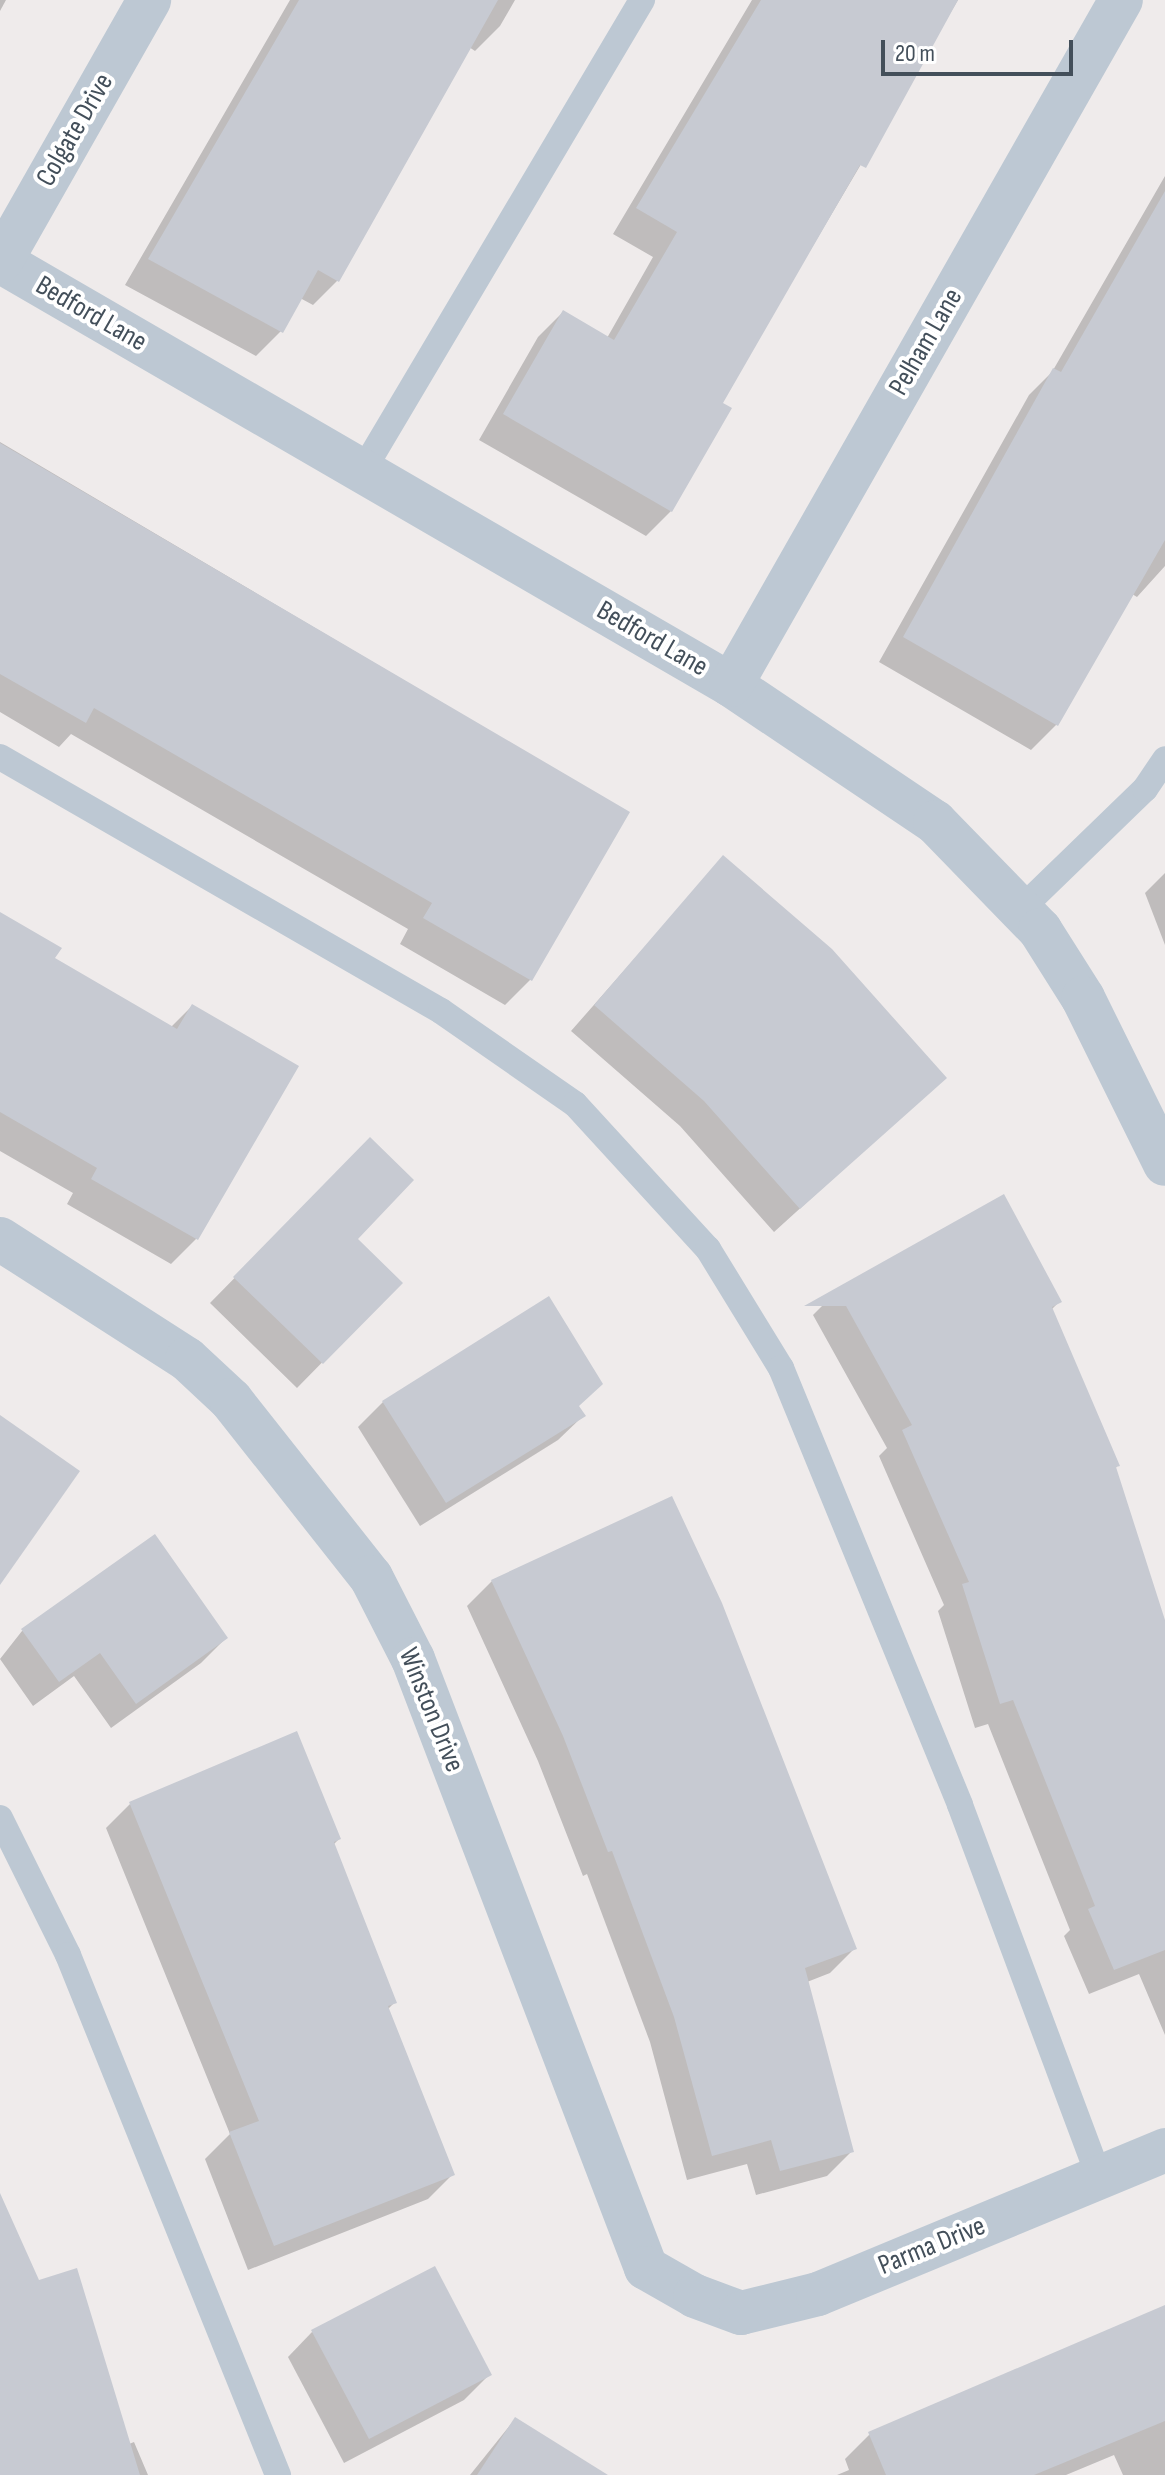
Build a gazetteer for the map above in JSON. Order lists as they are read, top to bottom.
{
  "streets": {
    "street": [
      "Colgate Drive",
      "Bedford Lane",
      "Pelham Lane",
      "Winston Drive",
      "Parma Drive"
    ]
  },
  "crossings": [
    ["Colgate Drive", "Bedford Lane"],
    ["Bedford Lane", "Pelham Lane"],
    ["Winston Drive", "Parma Drive"]
  ],
  "scale_bar": "20 m"
}
